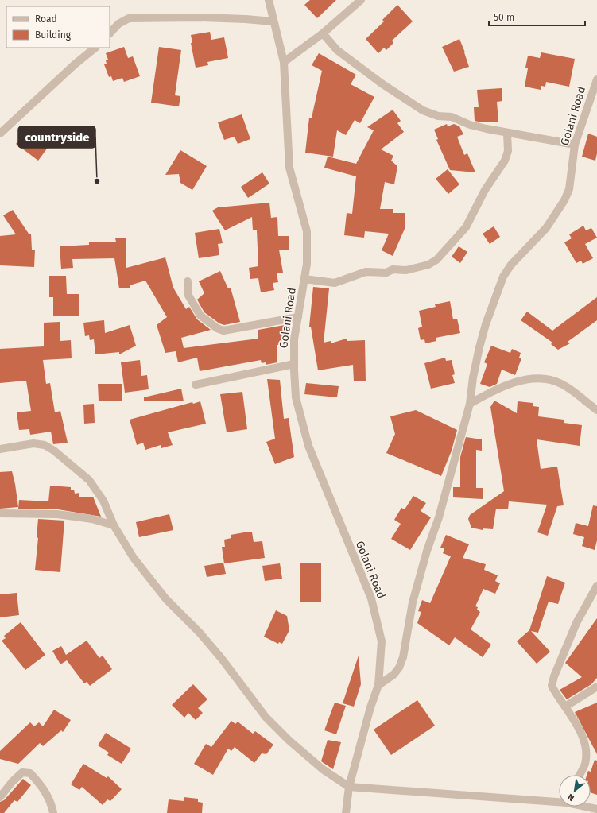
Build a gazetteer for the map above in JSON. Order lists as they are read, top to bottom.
{
  "streets": {
    "street": ["Golani Road"]
  },
  "places": ["countryside"],
  "legend": ["Road", "Building"],
  "scale_bar": "50 m",
  "north": "bottom left"
}
